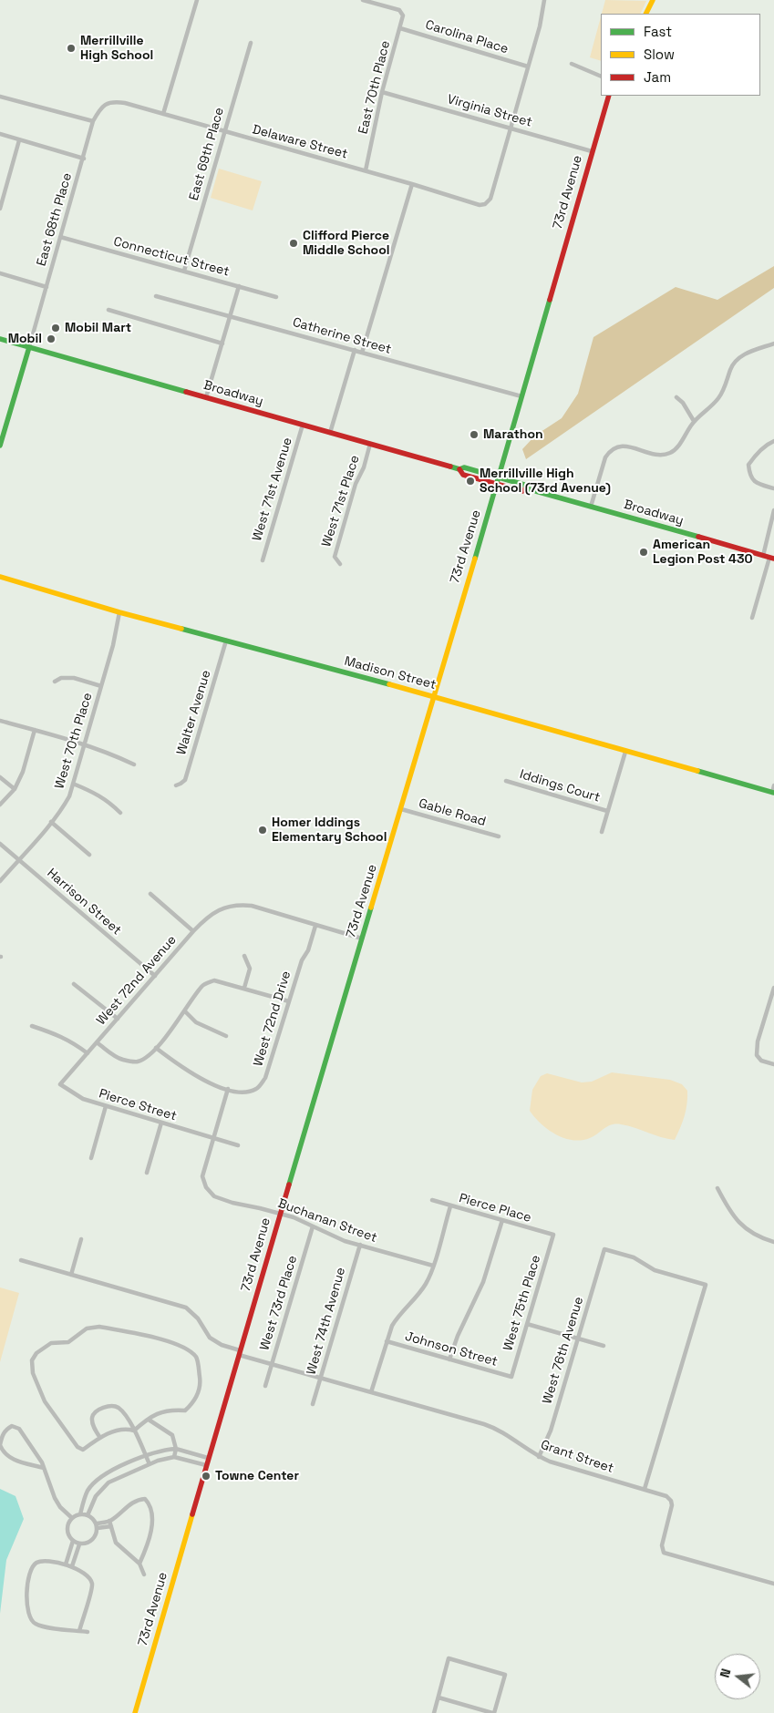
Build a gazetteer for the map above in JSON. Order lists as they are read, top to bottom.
{
  "streets": {
    "street": [
      "Carolina Place",
      "East 70th Place",
      "Virginia Street",
      "Delaware Street",
      "East 69th Place",
      "73rd Avenue",
      "East 68th Place",
      "Connecticut Street",
      "Catherine Street",
      "Broadway",
      "West 71st Avenue",
      "West 71st Place",
      "Madison Street",
      "Walter Avenue",
      "West 70th Place",
      "Iddings Court",
      "Gable Road",
      "Harrison Street",
      "West 72nd Avenue",
      "West 72nd Drive",
      "Pierce Street",
      "Pierce Place",
      "Buchanan Street",
      "West 73rd Place",
      "West 75th Place",
      "West 74th Avenue",
      "Johnson Street",
      "West 76th Avenue",
      "Grant Street"
    ]
  },
  "crossings": [
    ["Carolina Place", "East 70th Place"],
    ["East 70th Place", "Virginia Street"],
    ["East 70th Place", "Delaware Street"],
    ["Virginia Street", "Delaware Street"],
    ["Virginia Street", "73rd Avenue"],
    ["Delaware Street", "East 69th Place"],
    ["Delaware Street", "East 68th Place"],
    ["East 69th Place", "Connecticut Street"],
    ["73rd Avenue", "Catherine Street"],
    ["73rd Avenue", "Broadway"],
    ["73rd Avenue", "Madison Street"],
    ["73rd Avenue", "Gable Road"],
    ["73rd Avenue", "Buchanan Street"],
    ["73rd Avenue", "Grant Street"],
    ["East 68th Place", "Connecticut Street"],
    ["East 68th Place", "Broadway"],
    ["Broadway", "West 71st Avenue"],
    ["Broadway", "West 71st Place"],
    ["Madison Street", "Walter Avenue"],
    ["Madison Street", "West 70th Place"],
    ["West 70th Place", "Harrison Street"],
    ["Harrison Street", "West 72nd Avenue"],
    ["West 72nd Avenue", "West 72nd Drive"],
    ["West 72nd Avenue", "Pierce Street"],
    ["Pierce Street", "Buchanan Street"],
    ["Pierce Place", "West 75th Place"],
    ["Buchanan Street", "West 73rd Place"],
    ["Buchanan Street", "West 74th Avenue"],
    ["West 73rd Place", "Grant Street"],
    ["West 75th Place", "Johnson Street"],
    ["West 74th Avenue", "Grant Street"],
    ["West 76th Avenue", "Grant Street"]
  ],
  "places": [
    "Merrillville High School",
    "Clifford Pierce Middle School",
    "Mobil Mart",
    "Mobil",
    "Marathon",
    "Merrillville High School (73rd Avenue)",
    "American Legion Post 430",
    "Homer Iddings Elementary School",
    "Towne Center"
  ],
  "legend": ["Fast", "Slow", "Jam"],
  "north": "left"
}
